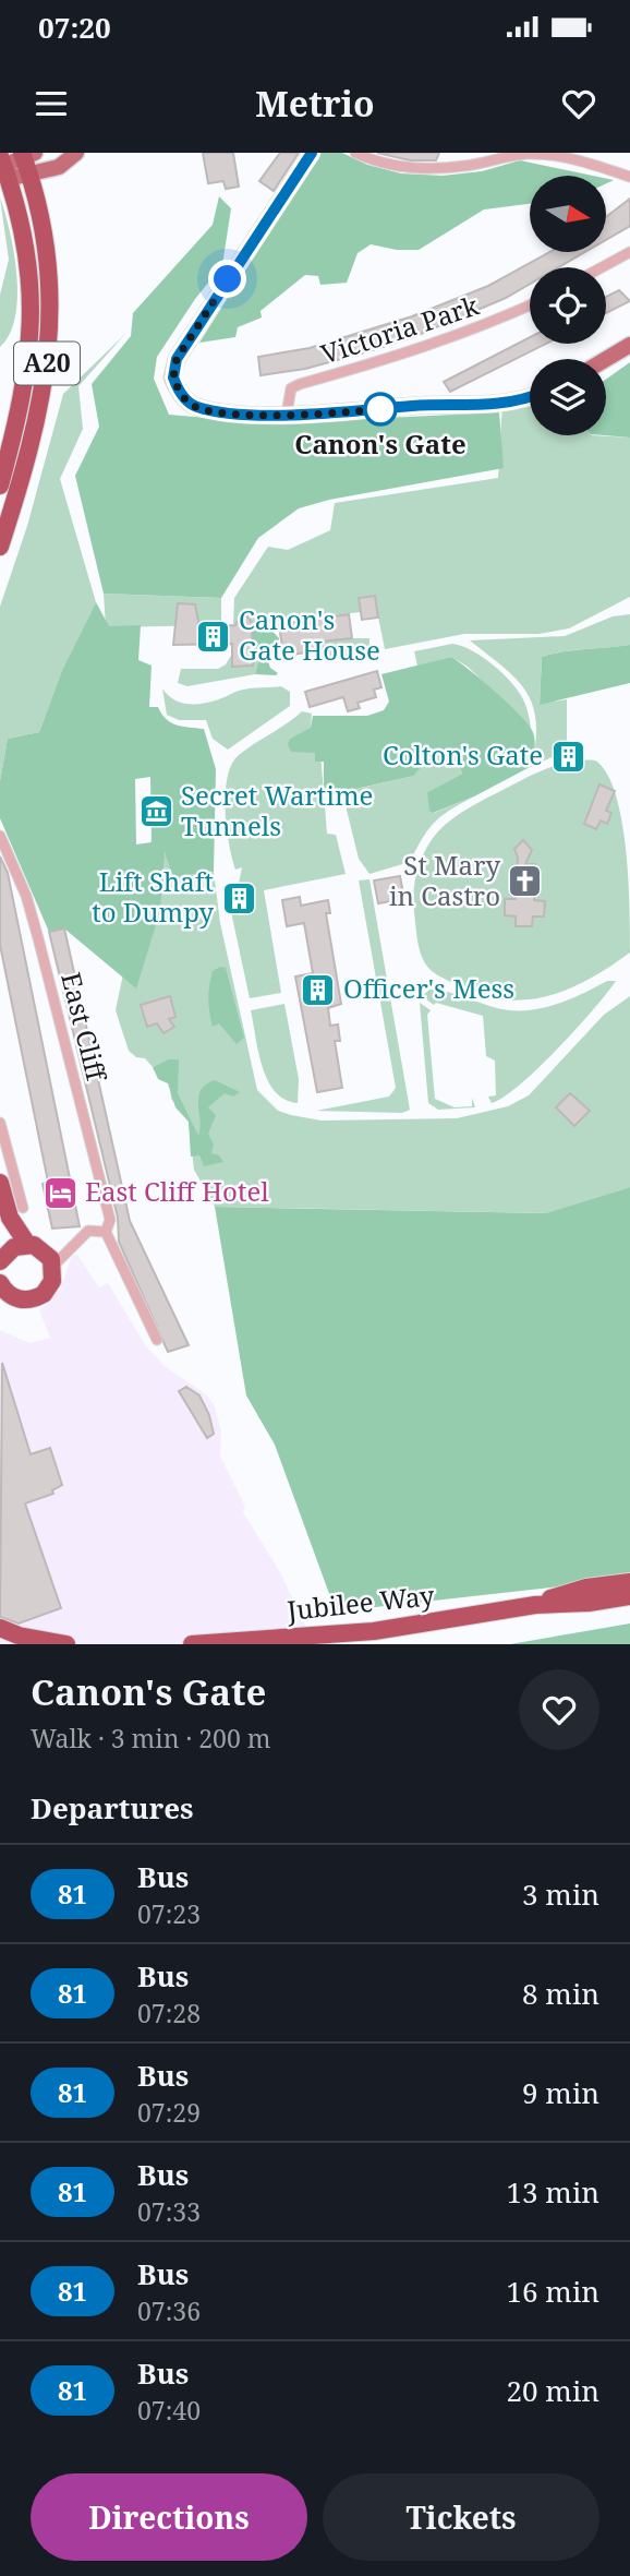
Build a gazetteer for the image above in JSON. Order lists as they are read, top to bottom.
{
  "streets": {
    "highway": ["A20", "Jubilee Way"],
    "street": ["Victoria Park", "East Cliff"]
  },
  "places": {
    "other": ["Canon's Gate"],
    "building": [
      "Canon's Gate House",
      "Colton's Gate",
      "Lift Shaft to Dumpy",
      "Officer's Mess"
    ],
    "museum": ["Secret Wartime Tunnels"],
    "church": ["St Mary in Castro"],
    "hotel": ["East Cliff Hotel"]
  },
  "lines": ["bus line 81"],
  "north": "right",
  "page": {
    "status": "07:20",
    "header": "Metrio",
    "heading": [
      ["Canon's Gate", "Walk · 3 min · 200 m"],
      "Departures"
    ],
    "list": [
      {
        "mark": "81",
        "name": "Bus",
        "note": "07:23",
        "value": "3 min"
      },
      {
        "mark": "81",
        "name": "Bus",
        "note": "07:28",
        "value": "8 min"
      },
      {
        "mark": "81",
        "name": "Bus",
        "note": "07:29",
        "value": "9 min"
      },
      {
        "mark": "81",
        "name": "Bus",
        "note": "07:33",
        "value": "13 min"
      },
      {
        "mark": "81",
        "name": "Bus",
        "note": "07:36",
        "value": "16 min"
      },
      {
        "mark": "81",
        "name": "Bus",
        "note": "07:40",
        "value": "20 min"
      }
    ],
    "buttons": ["Directions", "Tickets"]
  }
}
